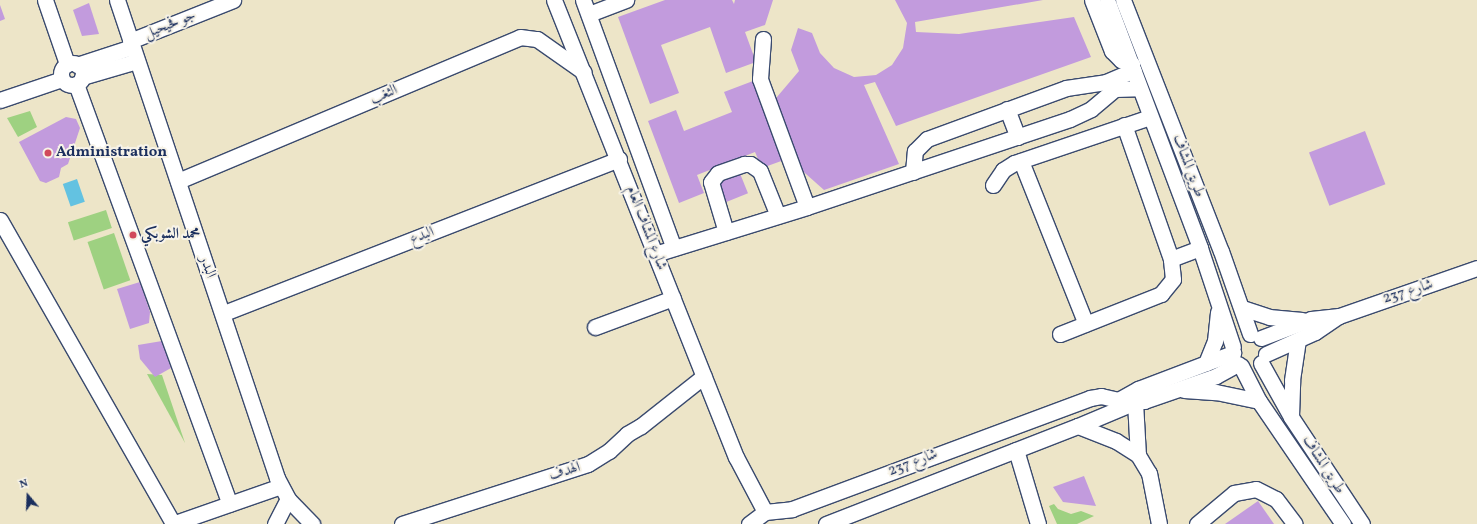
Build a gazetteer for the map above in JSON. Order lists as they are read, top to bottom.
{
  "streets": {
    "street": [
      "جو فحيحيل",
      "الثغب",
      "طريق المشاف",
      "شارع المشاف العام",
      "البدع",
      "البدر",
      "شارع 237",
      "الهدف"
    ]
  },
  "crossings": [
    ["جو فحيحيل", "البدر"],
    ["الثغب", "شارع المشاف العام"],
    ["الثغب", "البدر"],
    ["طريق المشاف", "شارع 237"],
    ["شارع المشاف العام", "البدع"],
    ["شارع المشاف العام", "شارع 237"],
    ["شارع المشاف العام", "الهدف"],
    ["البدع", "البدر"]
  ],
  "places": ["Administration", "محمد الشوبكي"],
  "north": "top"
}
